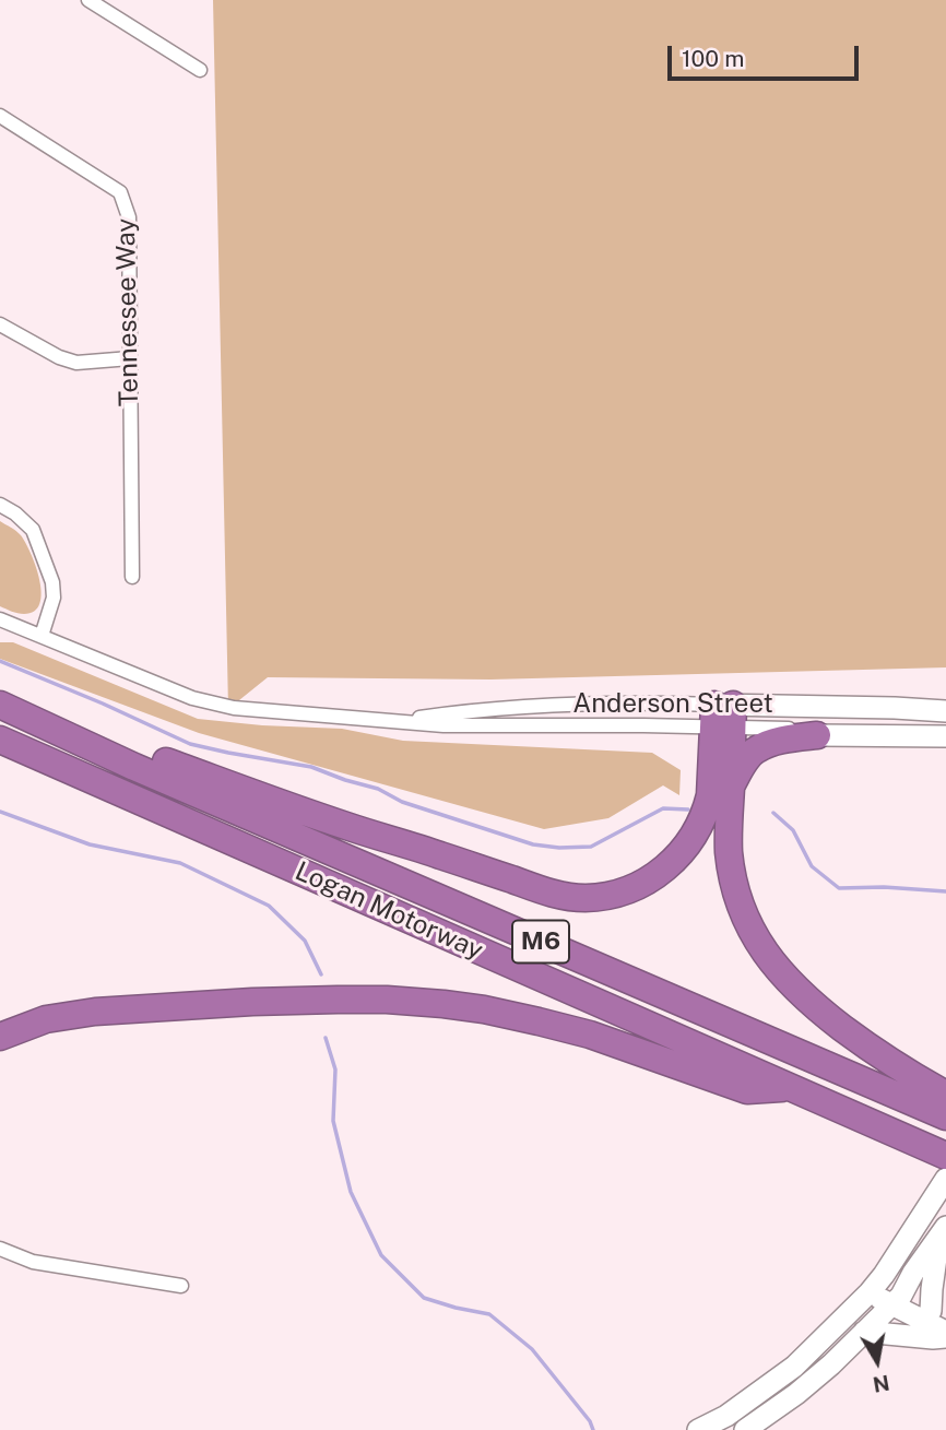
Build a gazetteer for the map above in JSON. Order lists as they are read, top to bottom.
{
  "streets": {
    "highway": ["Logan Motorway", "M6"],
    "main road": ["Anderson Street"],
    "street": ["Tennessee Way"]
  },
  "scale_bar": "100 m",
  "north": "bottom"
}
